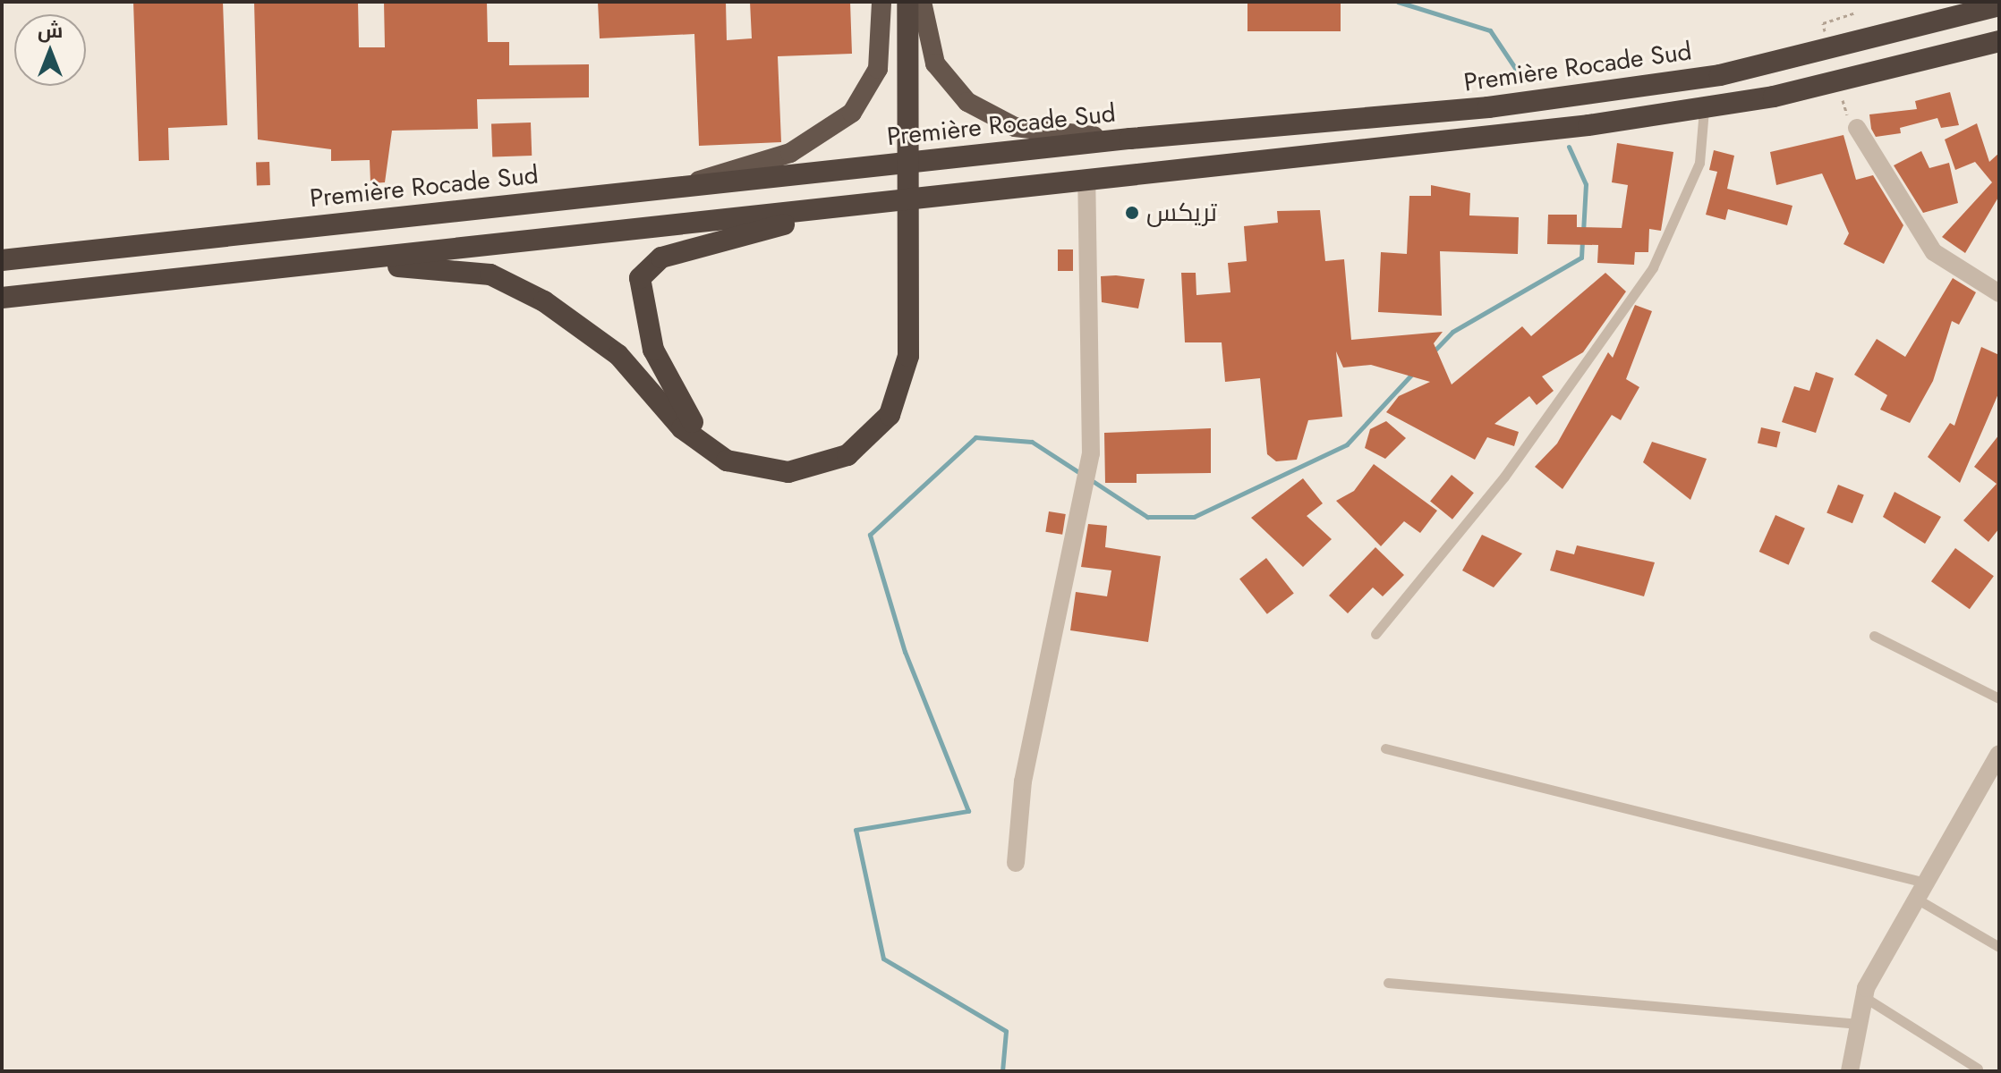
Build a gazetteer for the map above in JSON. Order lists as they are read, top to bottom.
{
  "streets": {
    "highway": ["Première Rocade Sud"]
  },
  "places": ["تريكس"],
  "north": "top"
}
